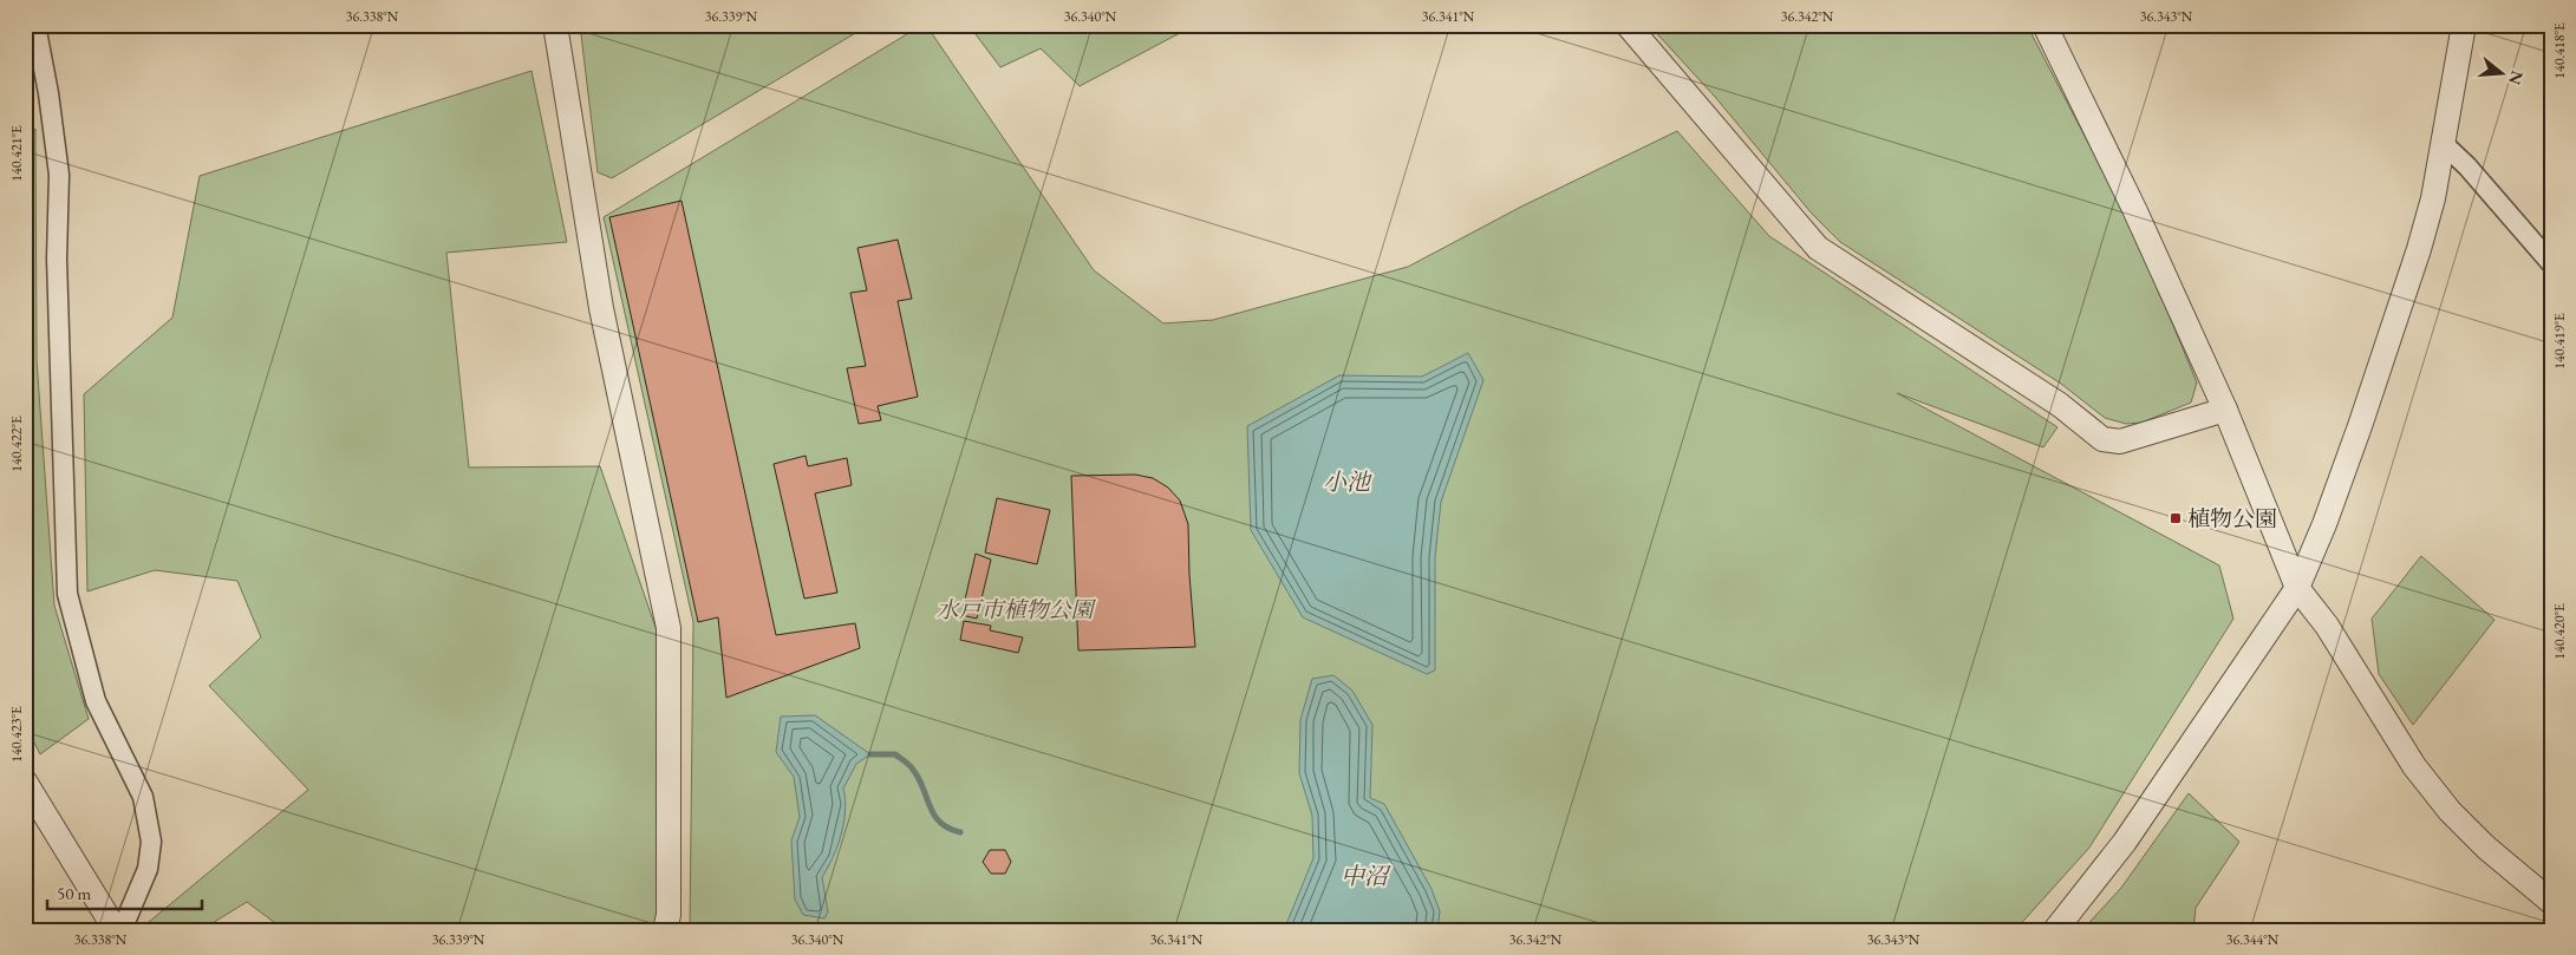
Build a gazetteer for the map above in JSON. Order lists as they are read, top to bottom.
{
  "water": ["小池", "中沼"],
  "parks": ["水戸市植物公園"],
  "places": {
    "transit": ["植物公園"]
  },
  "scale_bar": "50 m",
  "north": "right",
  "coordinates": [
    "36.338°N",
    "36.339°N",
    "36.340°N",
    "36.341°N",
    "36.342°N",
    "36.343°N",
    "140.418°E",
    "140.421°E",
    "140.419°E",
    "140.422°E",
    "140.420°E",
    "140.423°E",
    "36.344°N"
  ]
}
